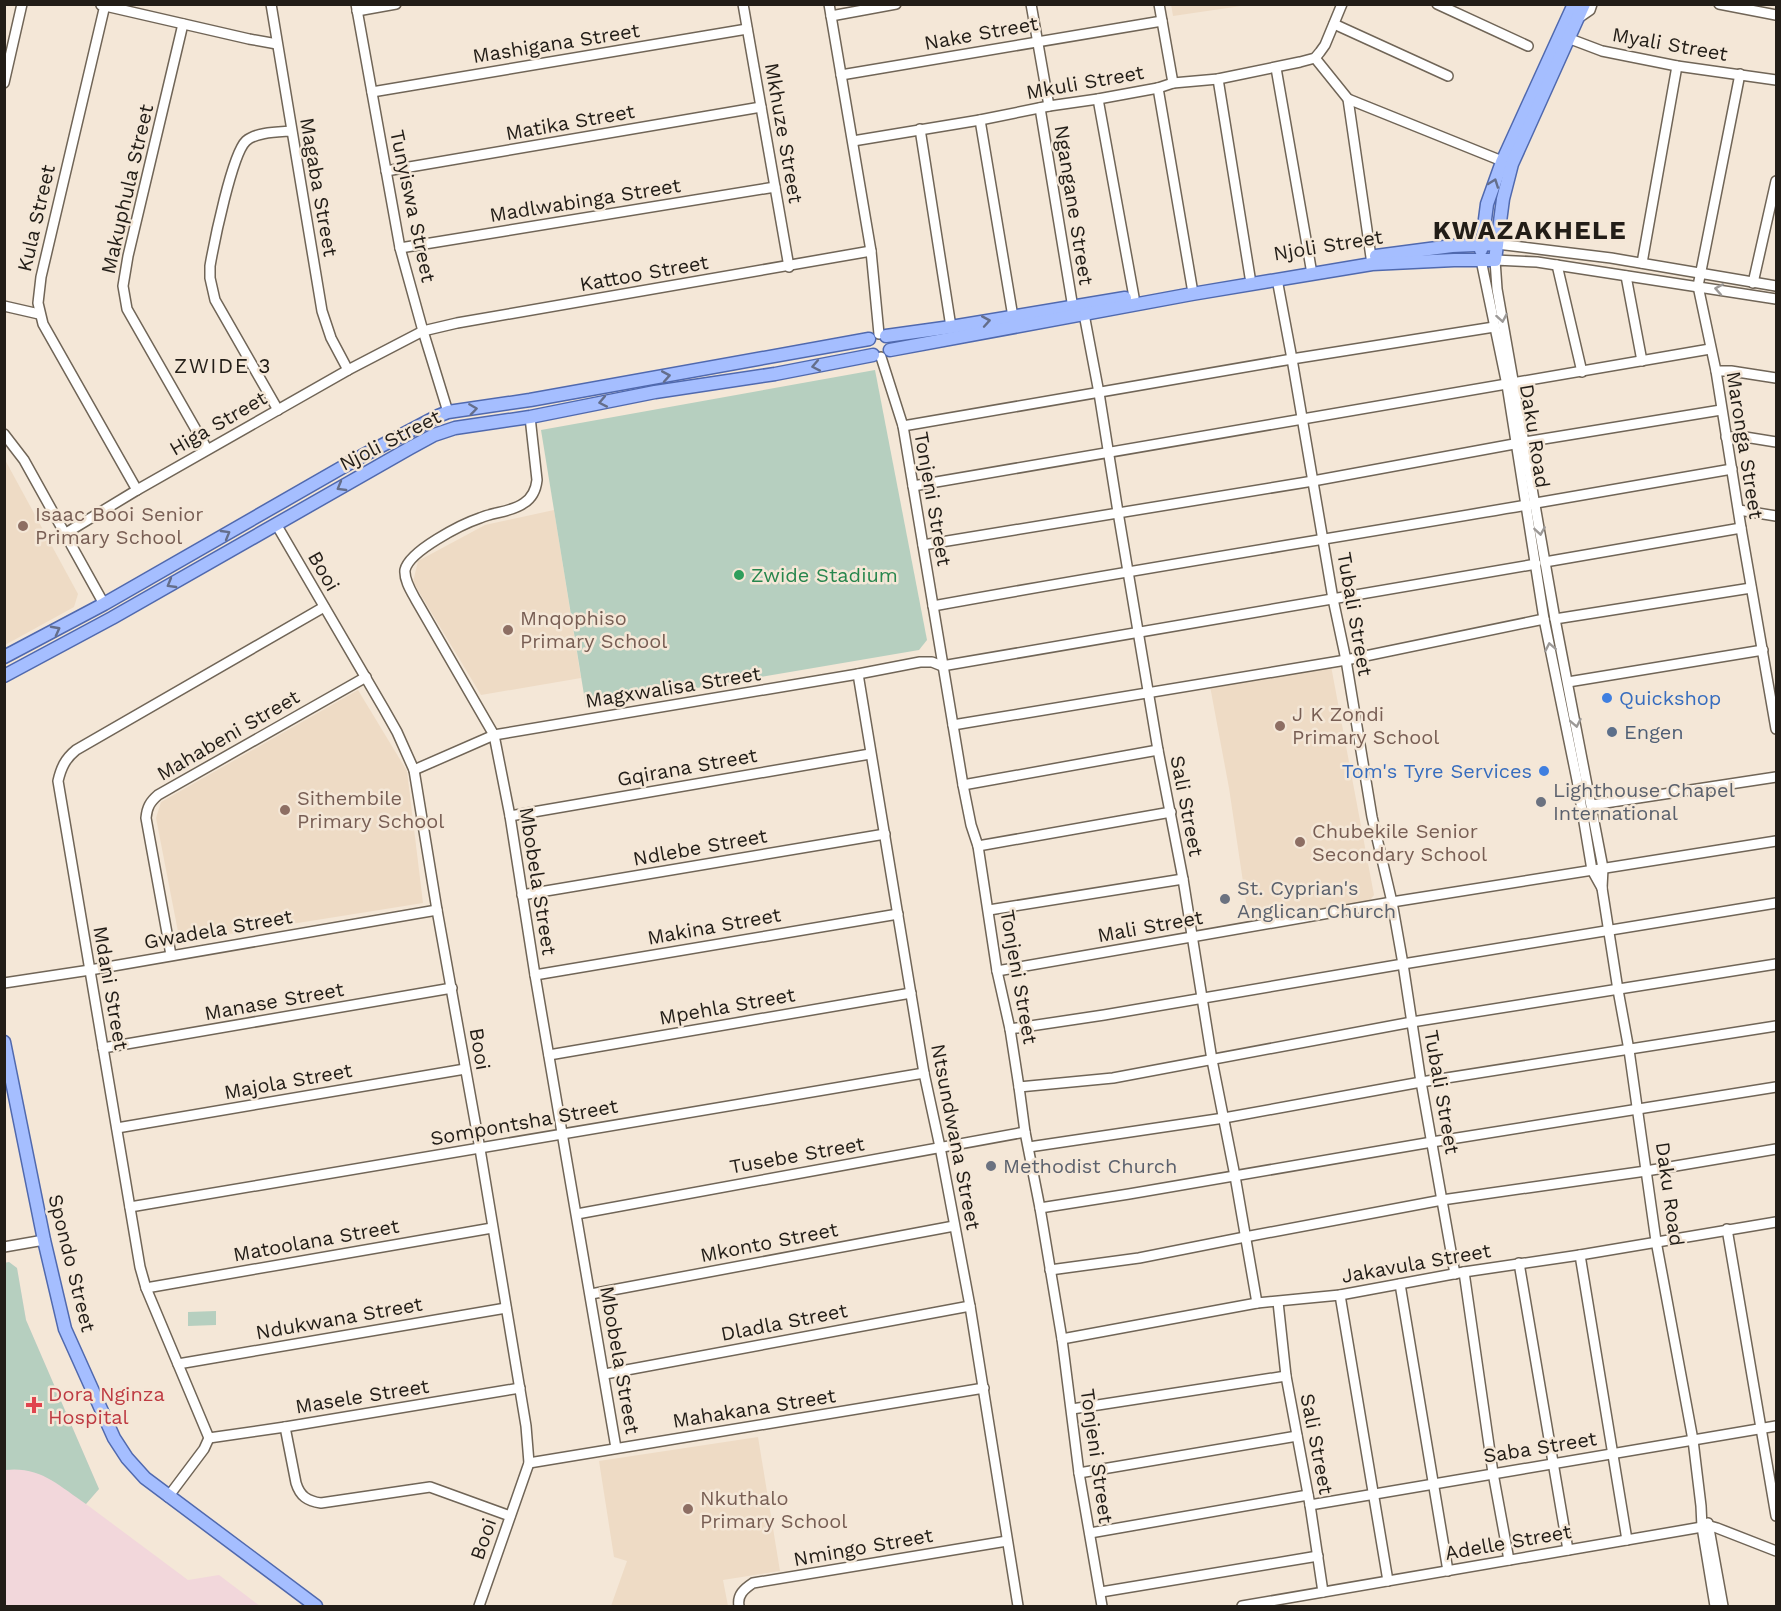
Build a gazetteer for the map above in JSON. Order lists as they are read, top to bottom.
{
  "streets": {
    "main road": ["Njoli Street", "Daku Road", "Spondo Street"],
    "street": [
      "Nake Street",
      "Mashigana Street",
      "Myali Street",
      "Mkuli Street",
      "Matika Street",
      "Mkhuze Street",
      "Magaba Street",
      "Makuphula Street",
      "Madlwabinga Street",
      "Ngangane Street",
      "Tunyiswa Street",
      "Kula Street",
      "Kattoo Street",
      "Higa Street",
      "Maronga Street",
      "Tonjeni Street",
      "Booi",
      "Tubali Street",
      "Magxwalisa Street",
      "Mahabeni Street",
      "Gqirana Street",
      "Sali Street",
      "Ndlebe Street",
      "Mbobela Street",
      "Makina Street",
      "Mali Street",
      "Gwadela Street",
      "Mdani Street",
      "Manase Street",
      "Mpehla Street",
      "Majola Street",
      "Sompontsha Street",
      "Ntsundwana Street",
      "Tusebe Street",
      "Matoolana Street",
      "Mkonto Street",
      "Jakavula Street",
      "Ndukwana Street",
      "Dladla Street",
      "Masele Street",
      "Mahakana Street",
      "Saba Street",
      "Adelle Street",
      "Nmingo Street"
    ]
  },
  "crossings": [
    ["Nake Street", "Ngangane Street"],
    ["Mashigana Street", "Mkhuze Street"],
    ["Mashigana Street", "Tunyiswa Street"],
    ["Myali Street", "Daku Road"],
    ["Myali Street", "Maronga Street"],
    ["Mkuli Street", "Ngangane Street"],
    ["Matika Street", "Mkhuze Street"],
    ["Matika Street", "Tunyiswa Street"],
    ["Mkhuze Street", "Madlwabinga Street"],
    ["Mkhuze Street", "Kattoo Street"],
    ["Magaba Street", "Higa Street"],
    ["Makuphula Street", "Higa Street"],
    ["Madlwabinga Street", "Tunyiswa Street"],
    ["Ngangane Street", "Njoli Street"],
    ["Tunyiswa Street", "Njoli Street"],
    ["Tunyiswa Street", "Kattoo Street"],
    ["Tunyiswa Street", "Higa Street"],
    ["Kula Street", "Higa Street"],
    ["Njoli Street", "Daku Road"],
    ["Njoli Street", "Maronga Street"],
    ["Njoli Street", "Tonjeni Street"],
    ["Njoli Street", "Booi"],
    ["Njoli Street", "Tubali Street"],
    ["Njoli Street", "Sali Street"],
    ["Njoli Street", "Mbobela Street"],
    ["Kattoo Street", "Higa Street"],
    ["Daku Road", "Magxwalisa Street"],
    ["Daku Road", "Mali Street"],
    ["Daku Road", "Jakavula Street"],
    ["Daku Road", "Saba Street"],
    ["Daku Road", "Adelle Street"],
    ["Maronga Street", "Magxwalisa Street"],
    ["Tonjeni Street", "Magxwalisa Street"],
    ["Tonjeni Street", "Mali Street"],
    ["Tonjeni Street", "Tusebe Street"],
    ["Tonjeni Street", "Jakavula Street"],
    ["Tonjeni Street", "Saba Street"],
    ["Booi", "Magxwalisa Street"],
    ["Booi", "Mahabeni Street"],
    ["Booi", "Gwadela Street"],
    ["Booi", "Mdani Street"],
    ["Booi", "Manase Street"],
    ["Booi", "Majola Street"],
    ["Booi", "Sompontsha Street"],
    ["Booi", "Matoolana Street"],
    ["Booi", "Ndukwana Street"],
    ["Booi", "Masele Street"],
    ["Booi", "Mahakana Street"],
    ["Tubali Street", "Magxwalisa Street"],
    ["Tubali Street", "Mali Street"],
    ["Tubali Street", "Jakavula Street"],
    ["Tubali Street", "Saba Street"],
    ["Tubali Street", "Adelle Street"],
    ["Magxwalisa Street", "Sali Street"],
    ["Magxwalisa Street", "Mbobela Street"],
    ["Magxwalisa Street", "Ntsundwana Street"],
    ["Mahabeni Street", "Gwadela Street"],
    ["Gqirana Street", "Mbobela Street"],
    ["Gqirana Street", "Ntsundwana Street"],
    ["Sali Street", "Mali Street"],
    ["Sali Street", "Jakavula Street"],
    ["Sali Street", "Saba Street"],
    ["Sali Street", "Adelle Street"],
    ["Ndlebe Street", "Mbobela Street"],
    ["Ndlebe Street", "Ntsundwana Street"],
    ["Mbobela Street", "Makina Street"],
    ["Mbobela Street", "Mpehla Street"],
    ["Mbobela Street", "Sompontsha Street"],
    ["Mbobela Street", "Tusebe Street"],
    ["Mbobela Street", "Mkonto Street"],
    ["Mbobela Street", "Dladla Street"],
    ["Mbobela Street", "Mahakana Street"],
    ["Makina Street", "Ntsundwana Street"],
    ["Gwadela Street", "Mdani Street"],
    ["Mdani Street", "Manase Street"],
    ["Mdani Street", "Majola Street"],
    ["Mdani Street", "Sompontsha Street"],
    ["Mdani Street", "Matoolana Street"],
    ["Mdani Street", "Ndukwana Street"],
    ["Mdani Street", "Masele Street"],
    ["Mpehla Street", "Ntsundwana Street"],
    ["Sompontsha Street", "Ntsundwana Street"],
    ["Ntsundwana Street", "Tusebe Street"],
    ["Ntsundwana Street", "Mkonto Street"],
    ["Ntsundwana Street", "Dladla Street"],
    ["Ntsundwana Street", "Mahakana Street"],
    ["Ntsundwana Street", "Nmingo Street"]
  ],
  "districts": ["KWAZAKHELE", "ZWIDE 3"],
  "places": {
    "other": [
      "Isaac Booi Senior Primary School",
      "Zwide Stadium",
      "Mnqophiso Primary School",
      "Quickshop",
      "J K Zondi Primary School",
      "Engen",
      "Tom's Tyre Services",
      "Lighthouse Chapel International",
      "Sithembile Primary School",
      "Chubekile Senior Secondary School",
      "St. Cyprian's Anglican Church",
      "Methodist Church",
      "Nkuthalo Primary School"
    ],
    "health": ["Dora Nginza Hospital"]
  }
}
